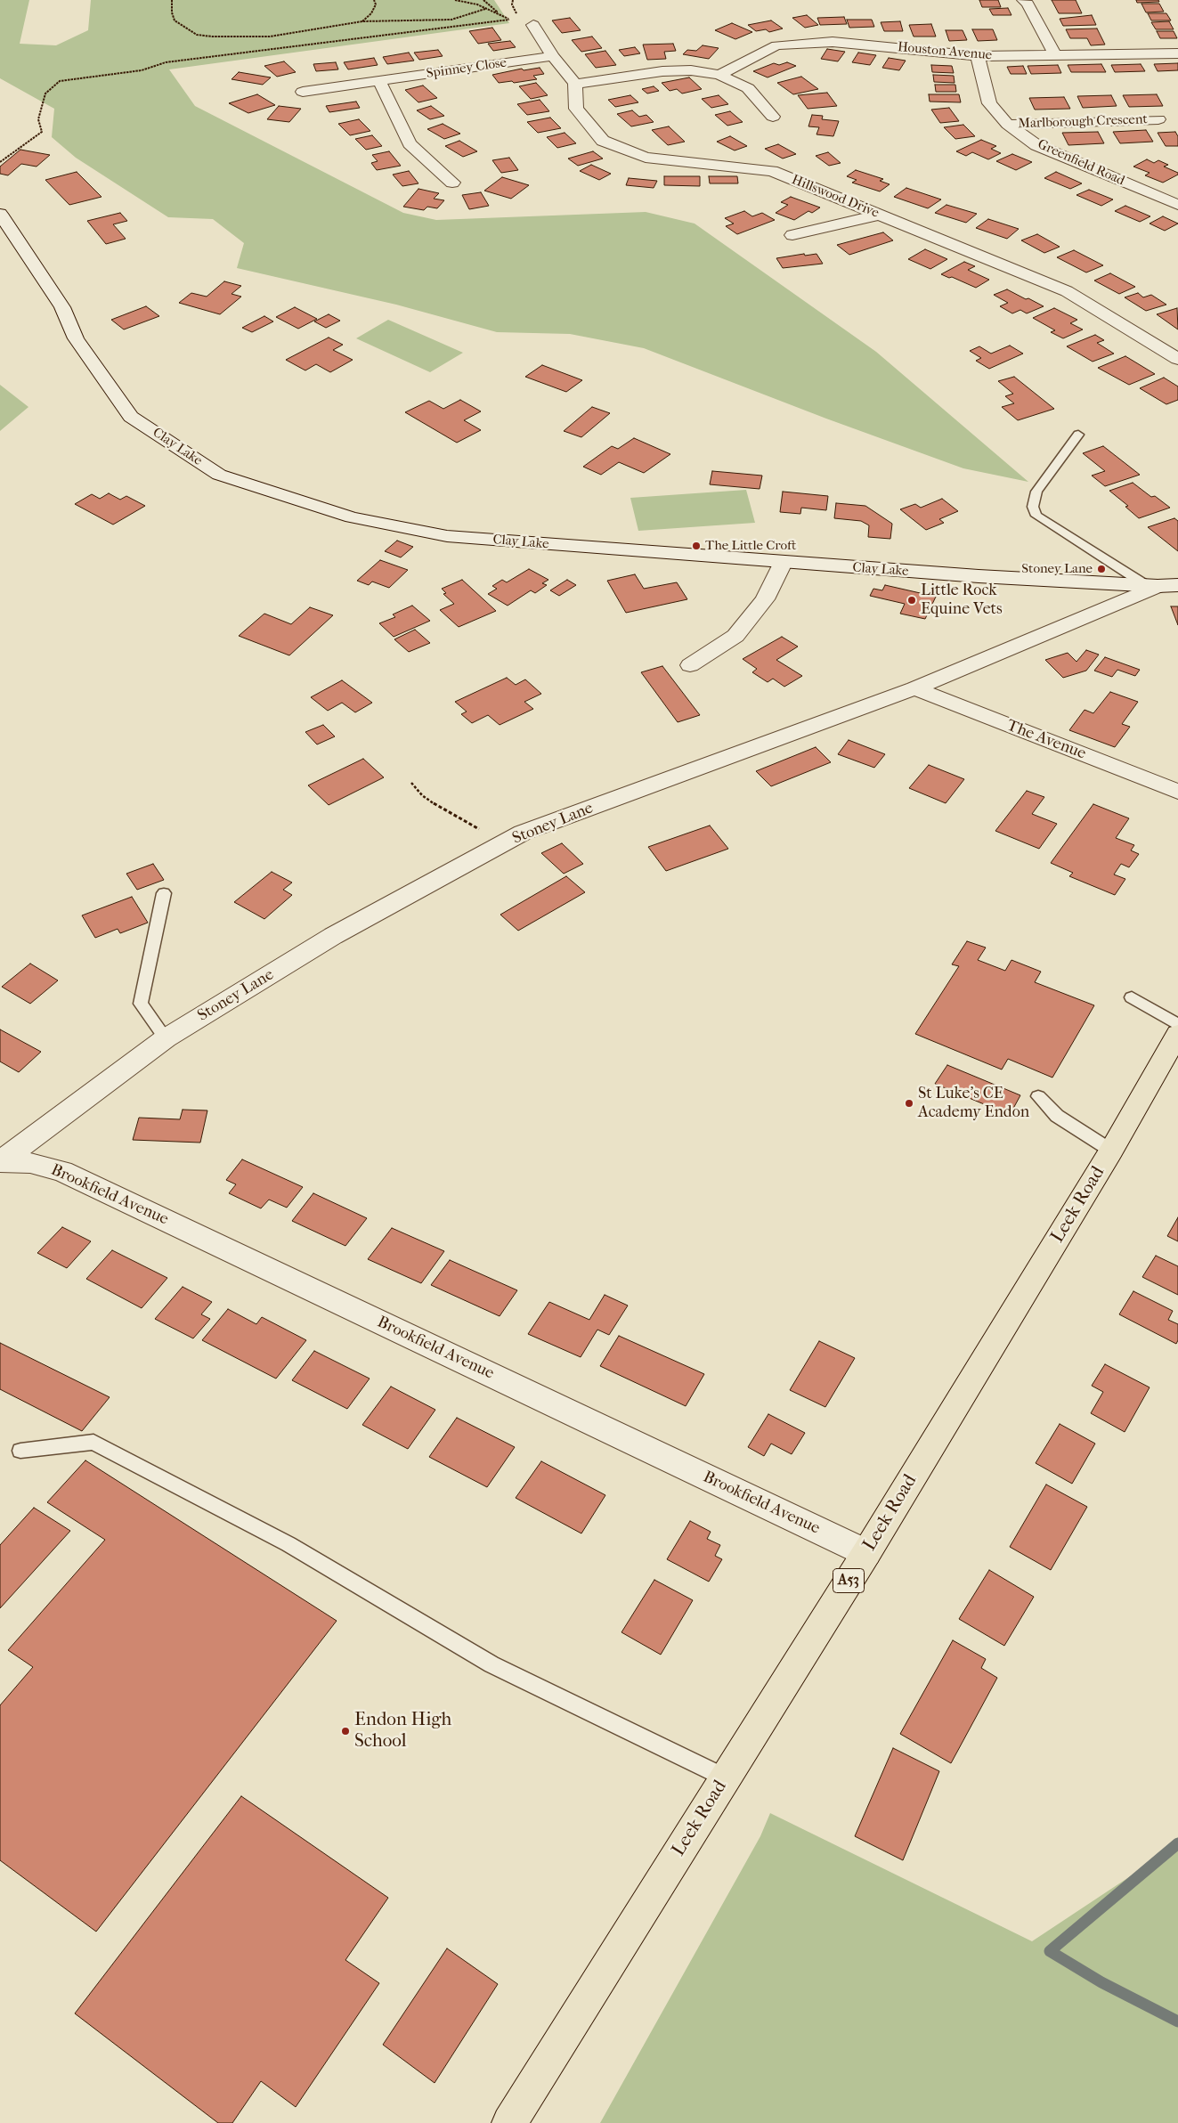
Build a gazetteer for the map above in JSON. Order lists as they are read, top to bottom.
{
  "streets": {
    "highway": ["Leek Road", "A53"],
    "street": [
      "Houston Avenue",
      "Spinney Close",
      "Marlborough Crescent",
      "Greenfield Road",
      "Hillswood Drive",
      "Clay Lake",
      "The Avenue",
      "Stoney Lane",
      "Brookfield Avenue"
    ]
  },
  "crossings": [
    ["Houston Avenue", "Greenfield Road"],
    ["Marlborough Crescent", "Greenfield Road"],
    ["Clay Lake", "Stoney Lane"],
    ["The Avenue", "Stoney Lane"],
    ["Stoney Lane", "Brookfield Avenue"],
    ["Brookfield Avenue", "Leek Road"]
  ],
  "places": [
    "The Little Croft",
    "Stoney Lane",
    "Little Rock Equine Vets",
    "St Luke's CE Academy Endon",
    "Endon High School"
  ]
}
